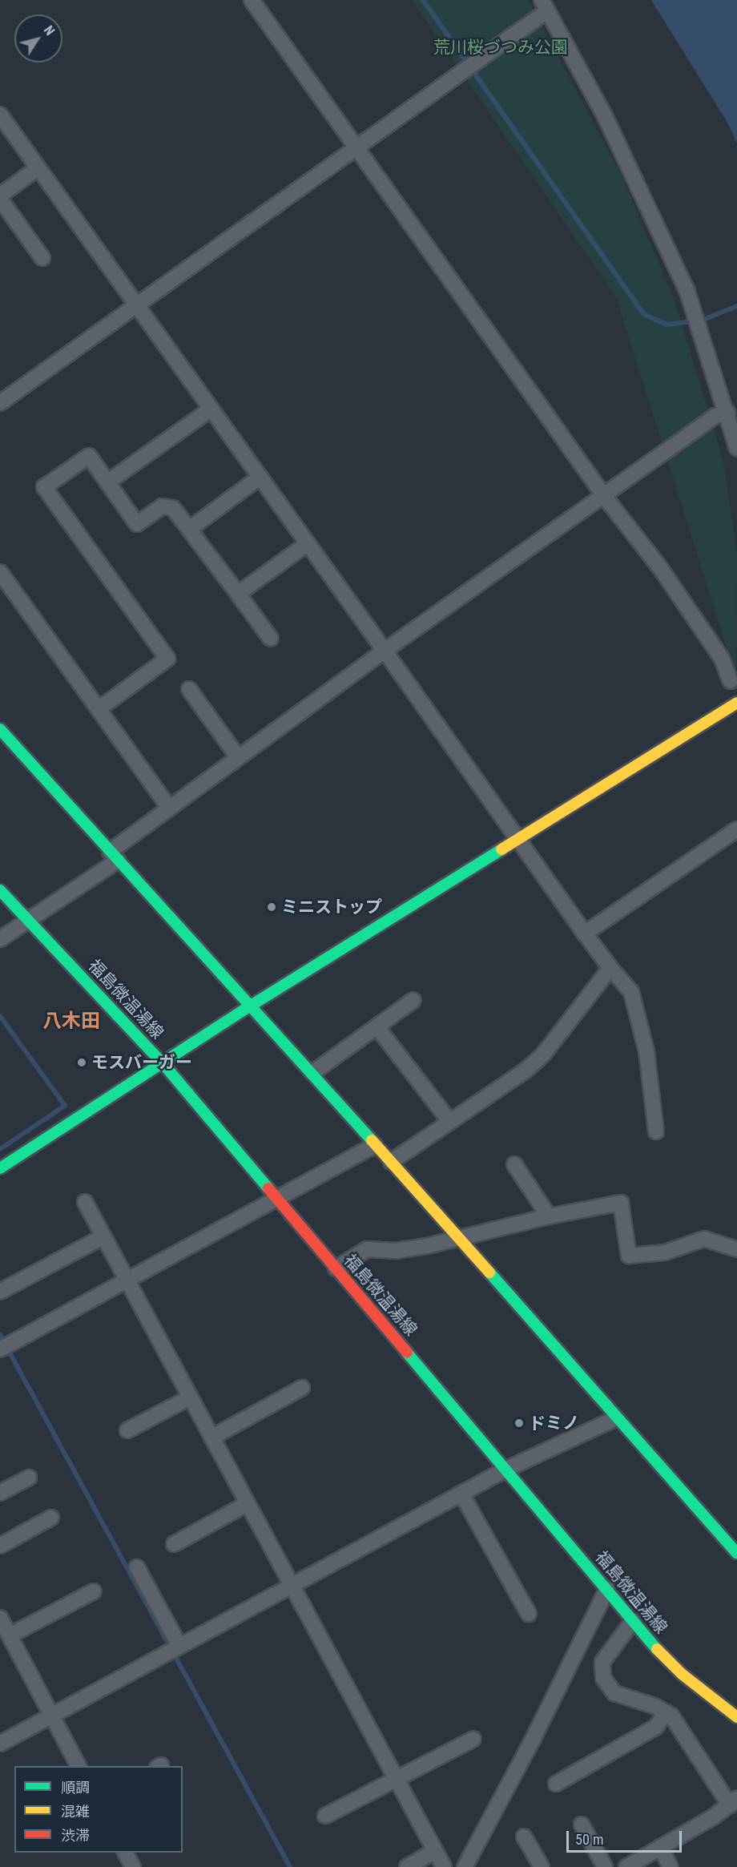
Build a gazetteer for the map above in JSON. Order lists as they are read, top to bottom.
{
  "streets": {
    "street": ["福島微温湯線"]
  },
  "districts": ["八木田"],
  "parks": ["荒川桜づつみ公園"],
  "places": ["ミニストップ", "モスバーガー", "ドミノ"],
  "legend": ["順調", "混雑", "渋滞"],
  "scale_bar": "50 m",
  "north": "top right"
}
